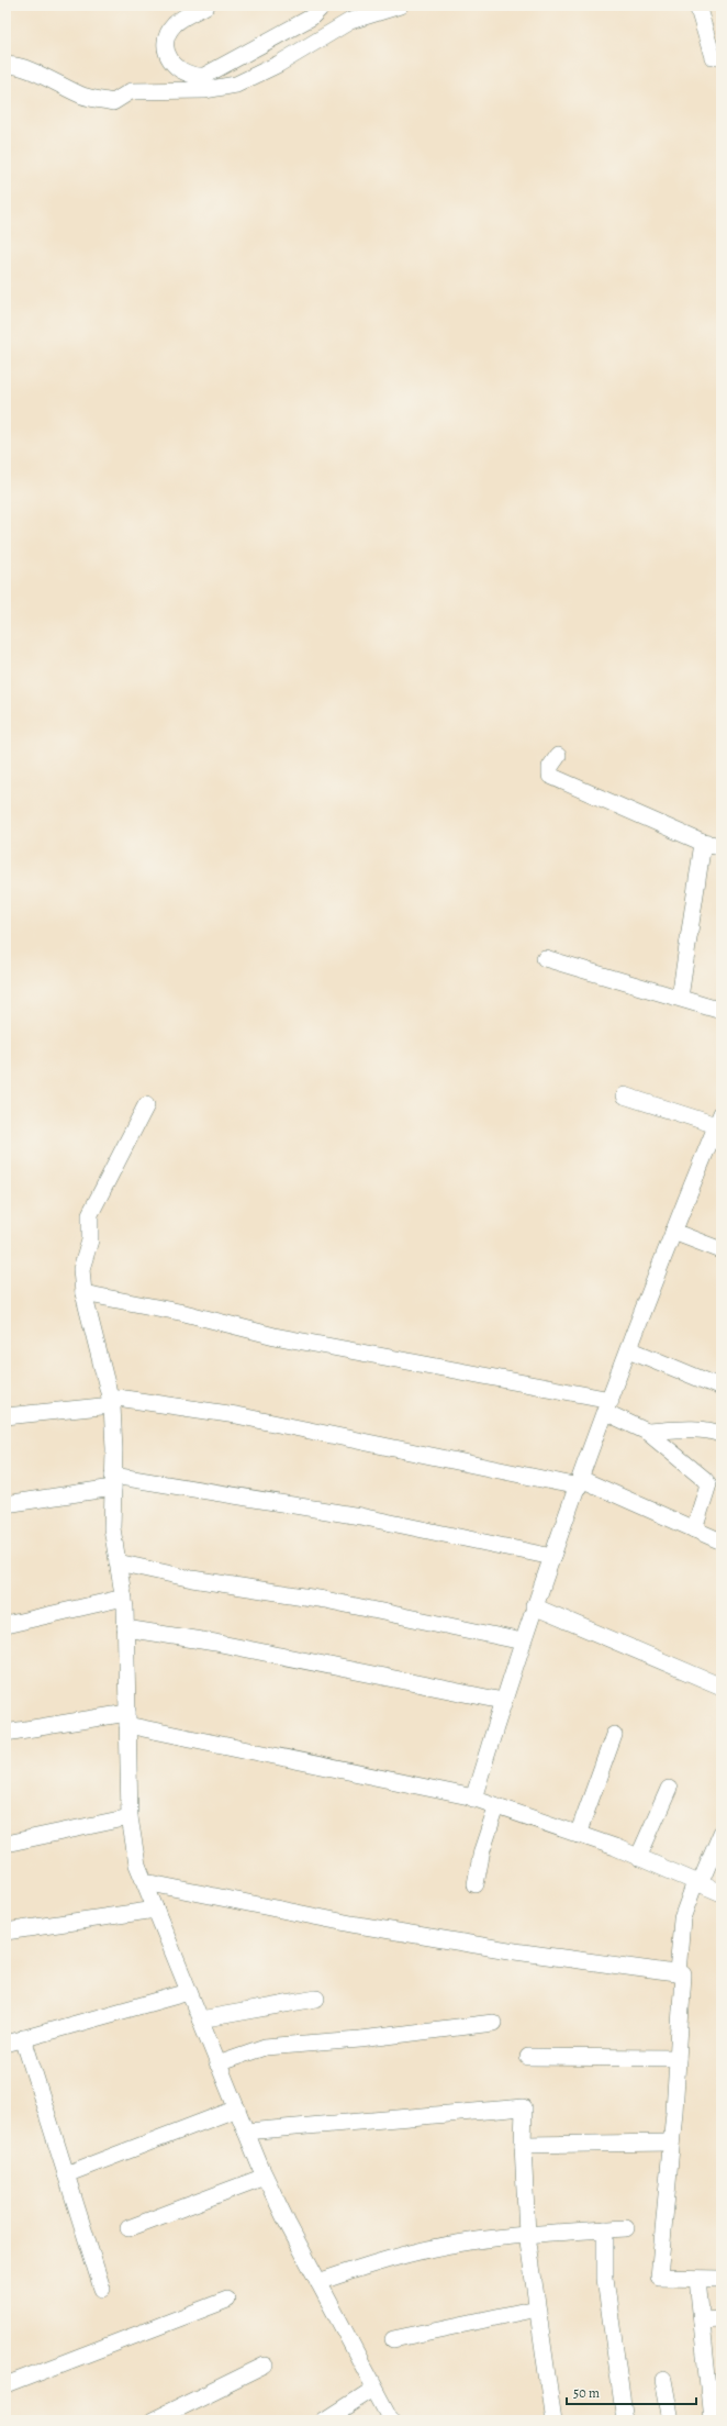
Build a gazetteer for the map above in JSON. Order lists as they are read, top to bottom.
{
  "scale_bar": "50 m"
}
